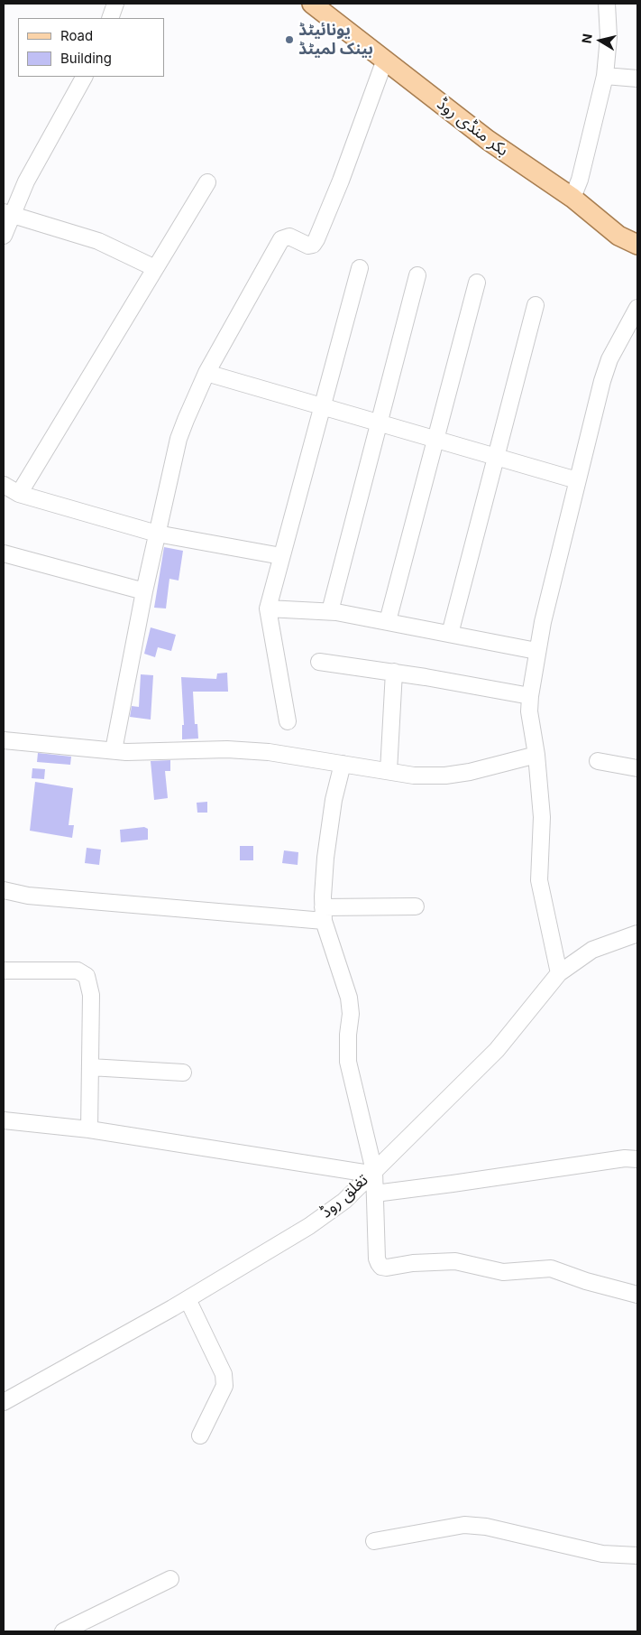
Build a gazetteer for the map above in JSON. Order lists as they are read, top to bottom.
{
  "streets": {
    "main road": ["بکر منڈی روڈ"],
    "street": ["تغلق روڈ"]
  },
  "places": ["یونائیٹڈ بینک لمیٹڈ"],
  "legend": ["Road", "Building"],
  "north": "left"
}
